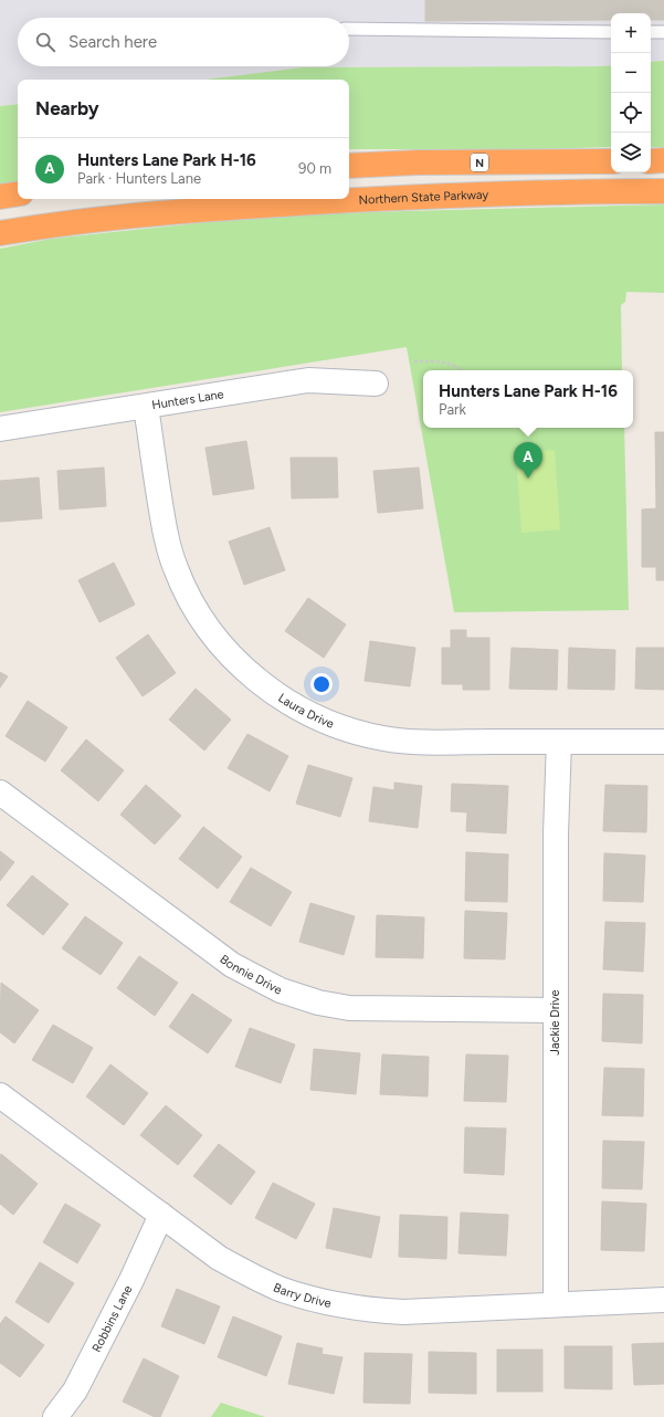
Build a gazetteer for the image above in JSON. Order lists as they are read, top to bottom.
{
  "streets": {
    "highway": ["N", "Northern State Parkway"],
    "street": [
      "Hunters Lane",
      "Laura Drive",
      "Bonnie Drive",
      "Jackie Drive",
      "Barry Drive",
      "Robbins Lane"
    ]
  },
  "crossings": [
    ["Hunters Lane", "Laura Drive"],
    ["Laura Drive", "Jackie Drive"],
    ["Bonnie Drive", "Jackie Drive"],
    ["Jackie Drive", "Barry Drive"],
    ["Barry Drive", "Robbins Lane"]
  ],
  "page": {
    "map_buttons": ["+", "−"],
    "search": "Search here",
    "heading": "Nearby",
    "list": [
      {
        "mark": "A",
        "name": "Hunters Lane Park H-16",
        "note": "Park · Hunters Lane",
        "value": "90 m"
      }
    ],
    "popup": ["Hunters Lane Park H-16", "Park"],
    "pins": "A"
  }
}
